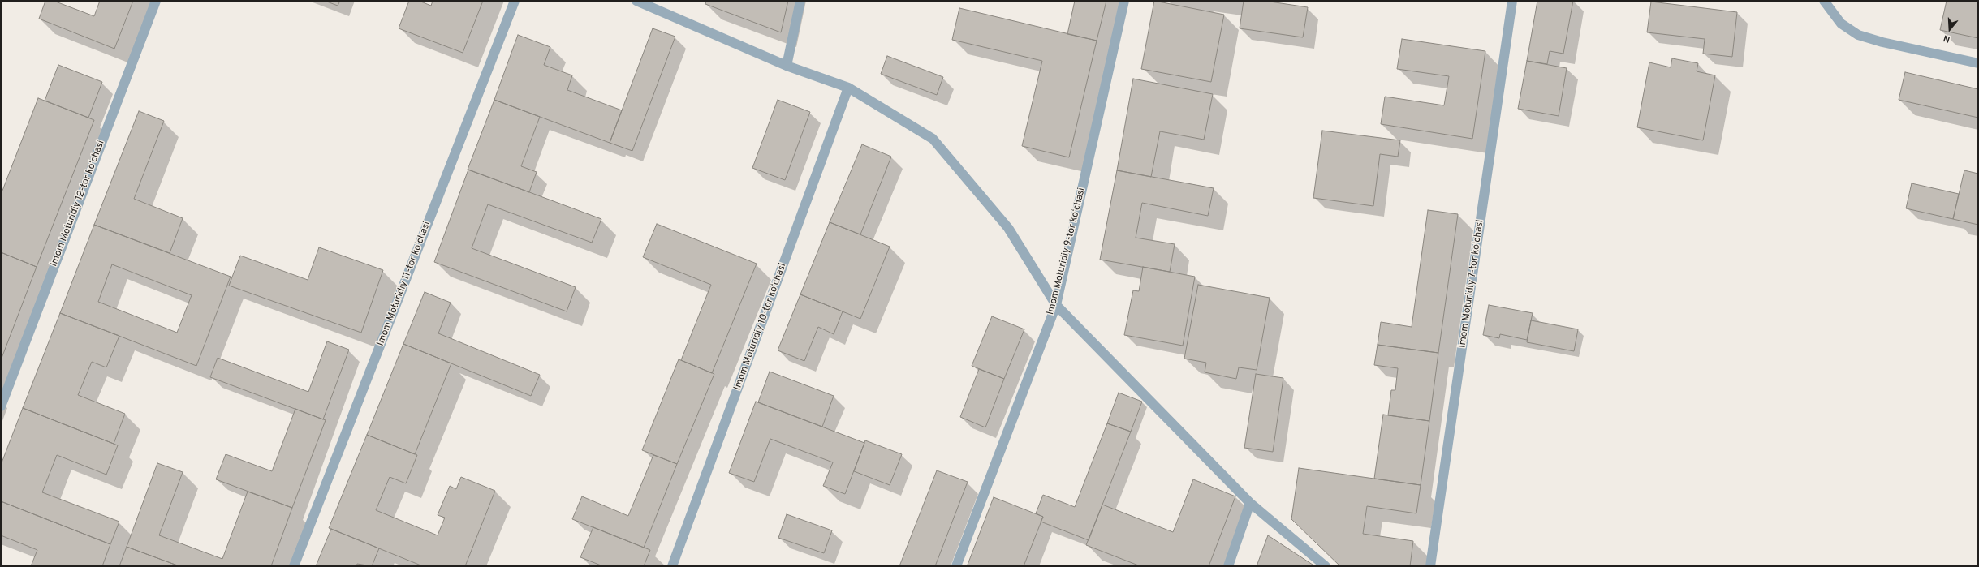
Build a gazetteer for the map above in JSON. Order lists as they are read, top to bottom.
{
  "streets": {
    "street": [
      "Imom Moturidiy 12-tor koʻchasi",
      "Imom Moturidiy 9-tor koʻchasi",
      "Imom Moturidiy 11-tor koʻchasi",
      "Imom Moturidiy 7-tor koʻchasi",
      "Imom Moturidiy 10-tor koʻchasi"
    ]
  },
  "north": "bottom"
}
